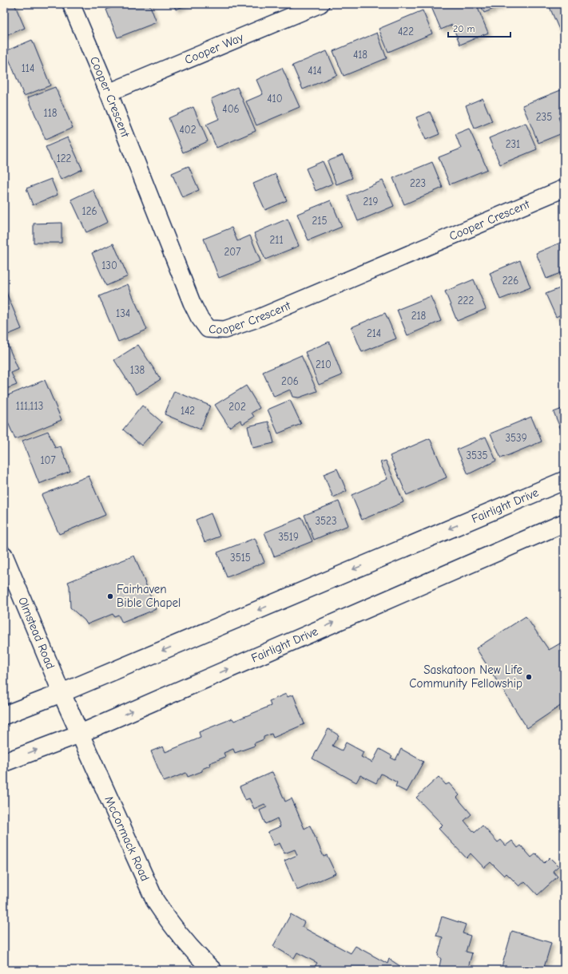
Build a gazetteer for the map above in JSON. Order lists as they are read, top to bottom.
{
  "streets": {
    "main road": ["Fairlight Drive", "McCormack Road"],
    "street": ["Cooper Way", "Cooper Crescent", "Olmstead Road"]
  },
  "crossings": [
    ["Cooper Way", "Cooper Crescent"],
    ["Fairlight Drive", "Olmstead Road"],
    ["Fairlight Drive", "McCormack Road"],
    ["Olmstead Road", "McCormack Road"]
  ],
  "places": ["Fairhaven Bible Chapel", "Saskatoon New Life Community Fellowship"],
  "house_numbers": [
    "422",
    "418",
    "114",
    "414",
    "410",
    "406",
    "118",
    "235",
    "402",
    "231",
    "122",
    "223",
    "219",
    "126",
    "215",
    "211",
    "207",
    "130",
    "226",
    "222",
    "134",
    "218",
    "214",
    "210",
    "138",
    "206",
    "111,113",
    "202",
    "142",
    "3539",
    "3535",
    "107",
    "3523",
    "3519",
    "3515"
  ],
  "scale_bar": "20 m"
}
